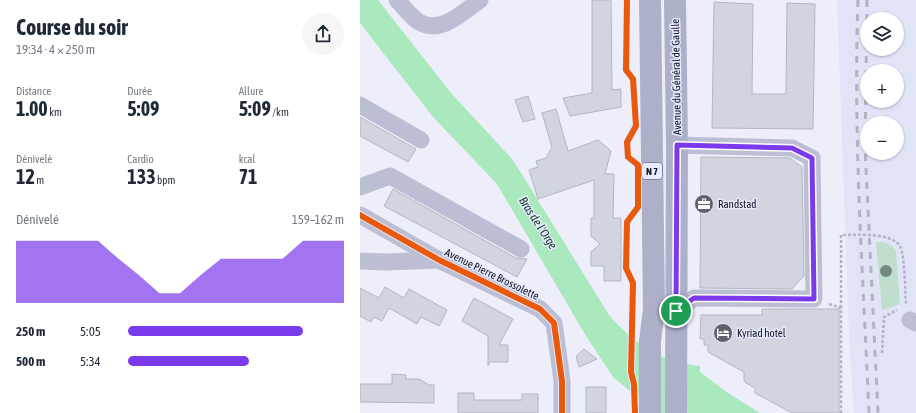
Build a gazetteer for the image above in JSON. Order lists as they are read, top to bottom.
{
  "streets": {
    "main road": ["Avenue du Général de Gaulle", "N 7"],
    "street": ["Avenue Pierre Brossolette"]
  },
  "water": ["Bras de l'Orge"],
  "places": {
    "office": ["Randstad"],
    "hotel": ["Kyriad hotel"]
  },
  "page": {
    "heading": ["Course du soir", "19:34 · 4 × 250 m"],
    "map_buttons": ["+", "−"],
    "stats": [
      ["Distance", "1.00 km"],
      ["Durée", "5:09"],
      ["Allure", "5:09 /km"],
      ["Dénivelé", "12 m"],
      ["Cardio", "133 bpm"],
      ["kcal", "71"]
    ],
    "chart": ["Dénivelé", "159–162 m"],
    "list": [
      {
        "name": "250 m",
        "note": "5:05"
      },
      {
        "name": "500 m",
        "note": "5:34"
      }
    ]
  }
}
